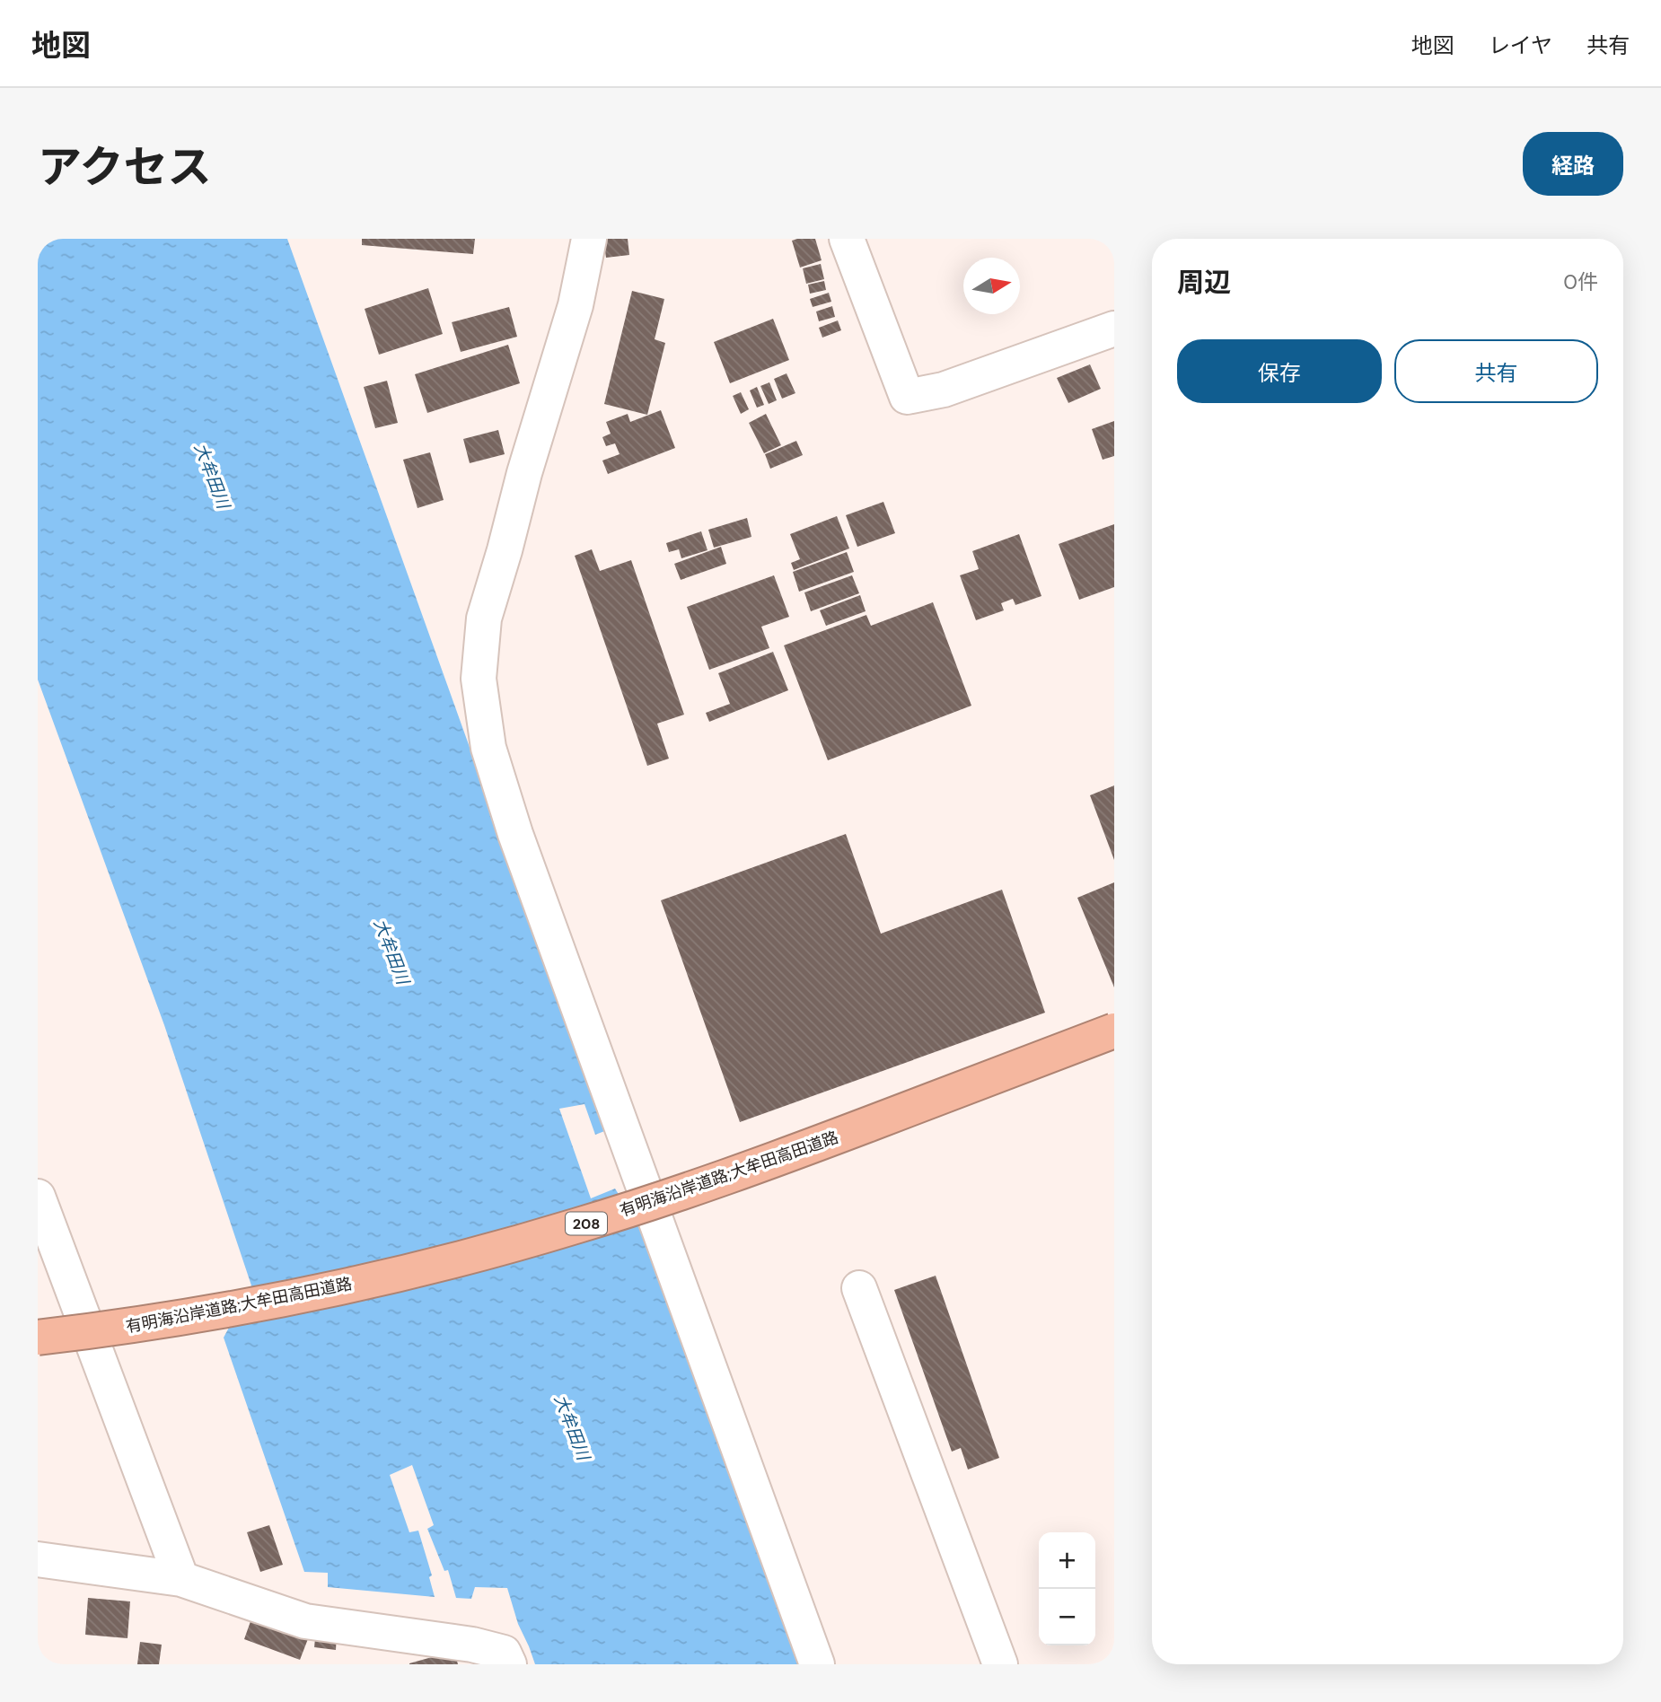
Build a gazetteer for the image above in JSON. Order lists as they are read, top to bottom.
{
  "streets": {
    "highway": ["有明海沿岸道路;大牟田高田道路", "208"]
  },
  "water": ["大牟田川"],
  "north": "right",
  "page": {
    "header": "地図",
    "nav": ["地図", "レイヤ", "共有"],
    "title": "アクセス",
    "buttons": [
      "経路",
      ["保存", "共有"]
    ],
    "heading": ["周辺", "0件"],
    "map_buttons": ["+", "−"]
  }
}
